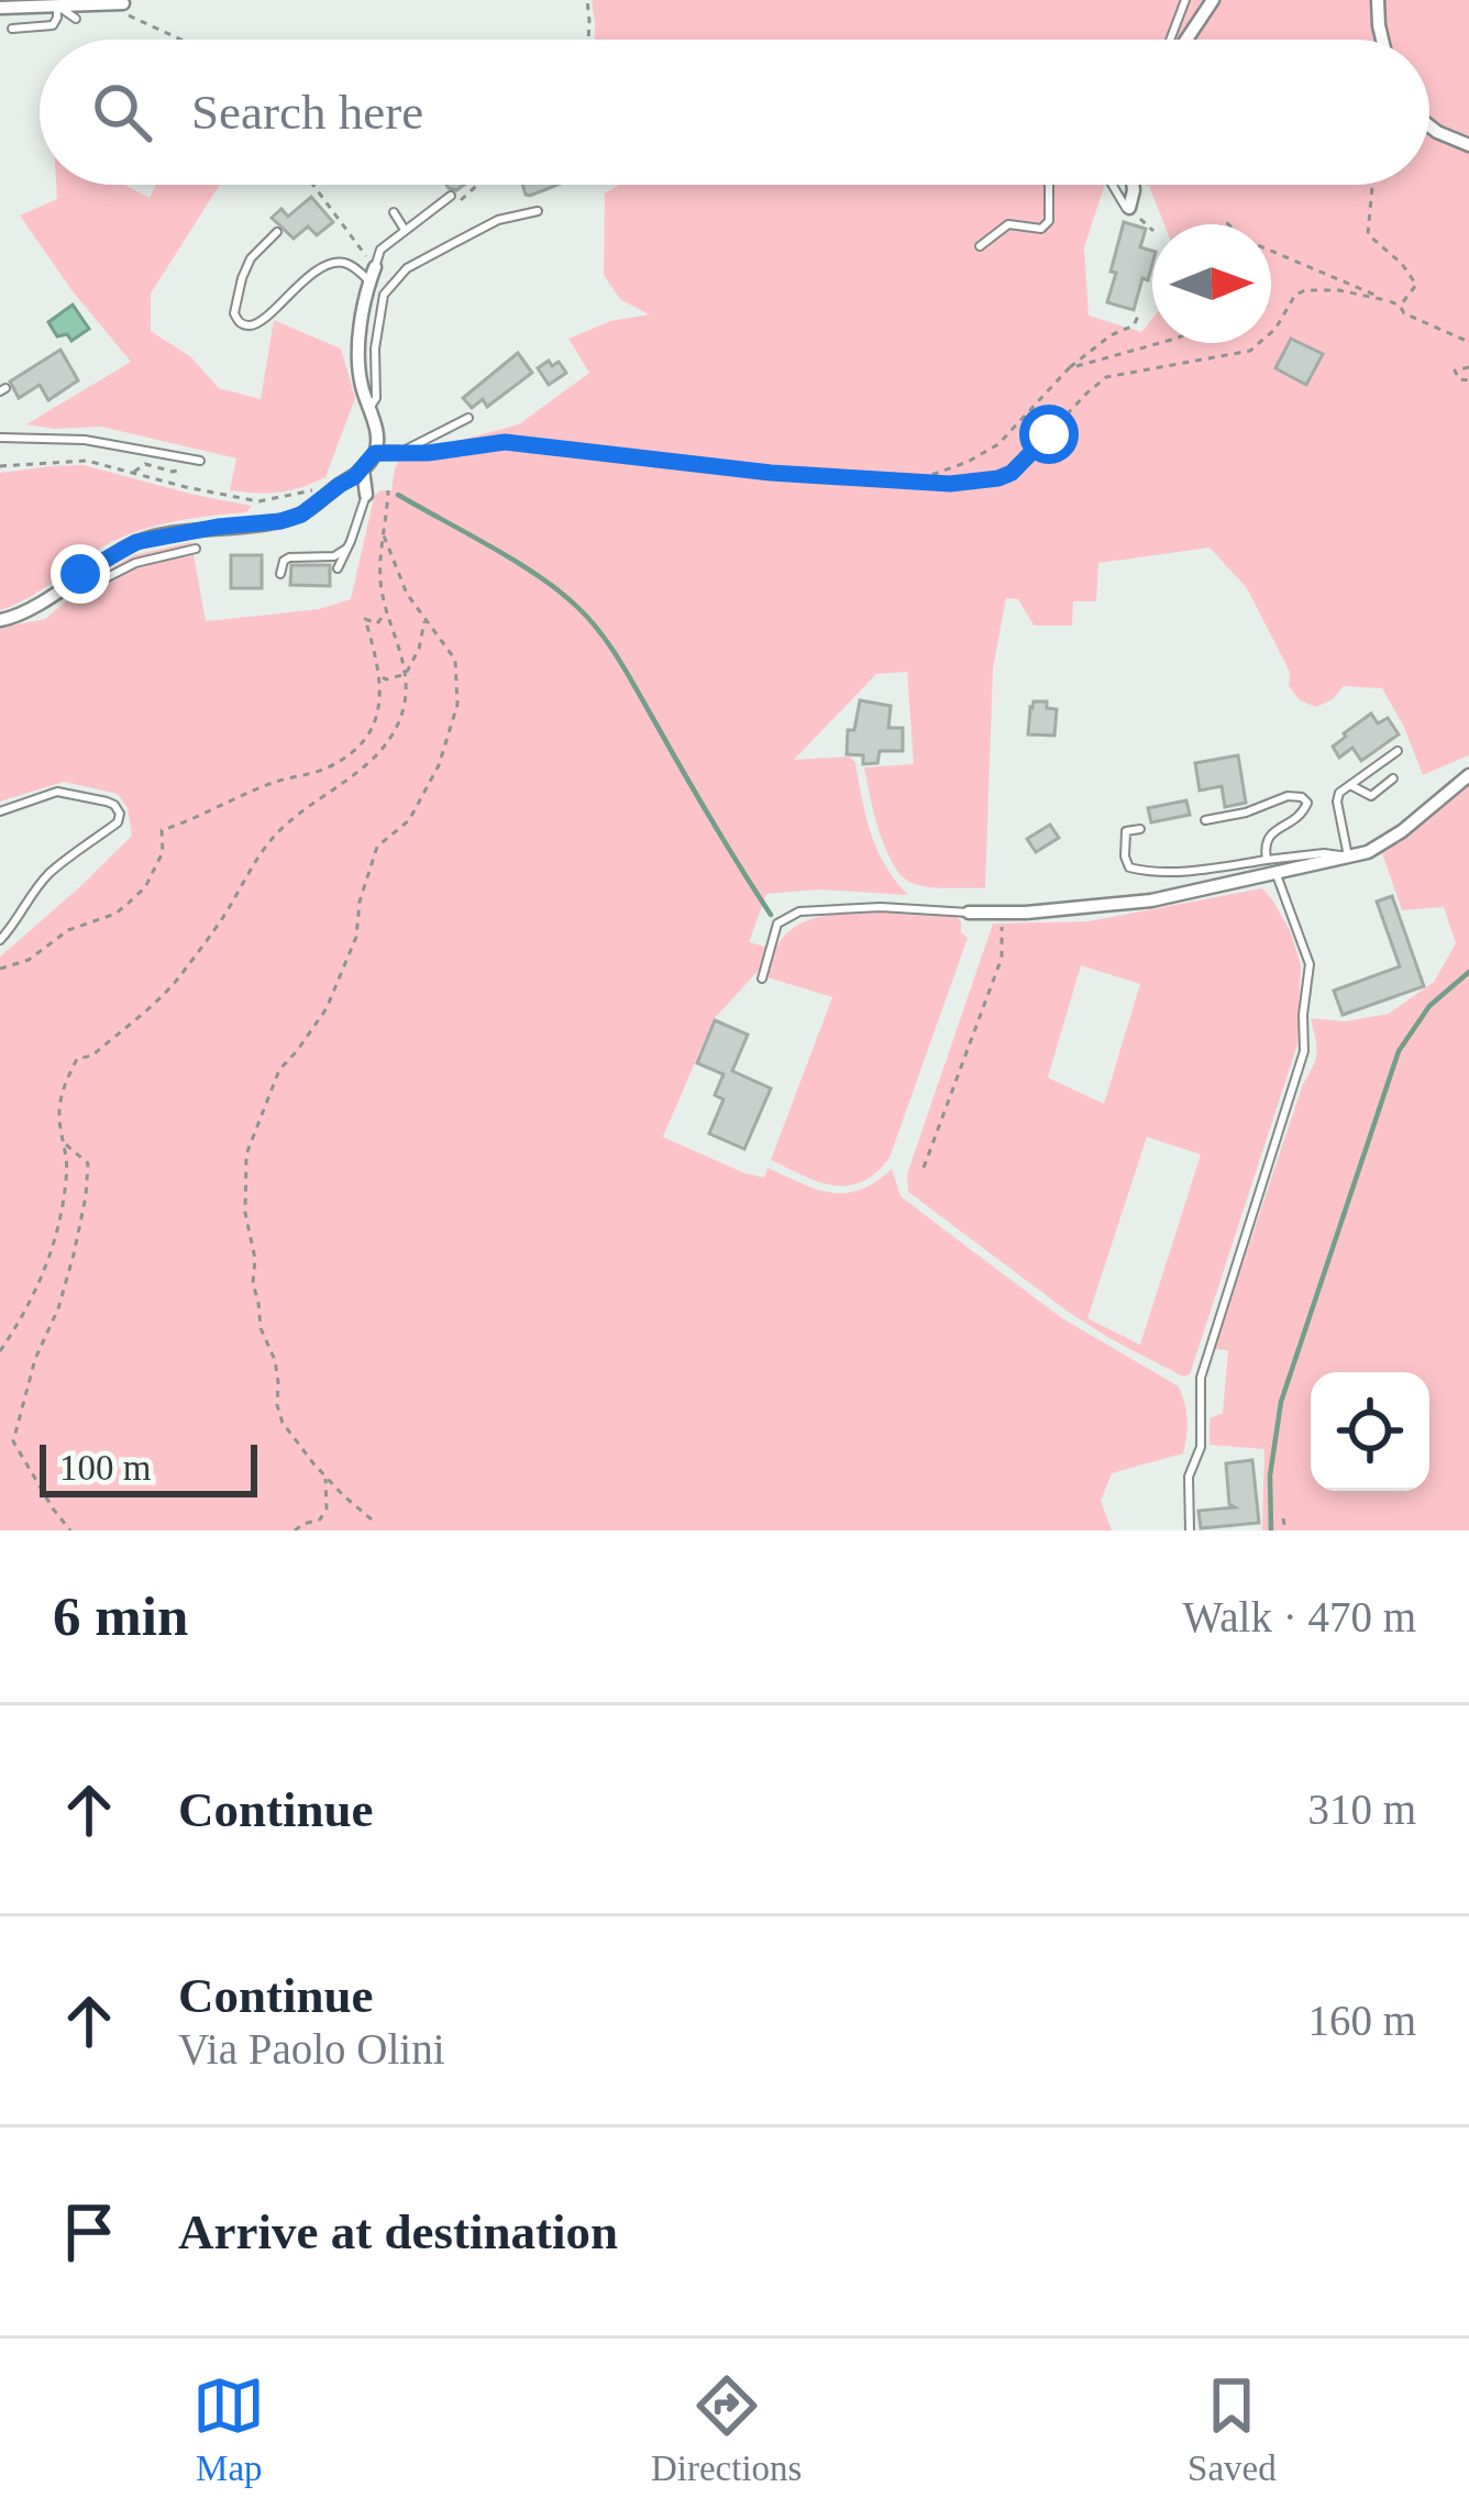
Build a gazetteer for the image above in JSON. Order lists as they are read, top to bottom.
{
  "scale_bar": "100 m",
  "north": "right",
  "page": {
    "search": "Search here",
    "scale": "100 m",
    "heading": ["6 min", "Walk · 470 m"],
    "list": [
      ["Continue", "310 m"],
      ["Continue", "Via Paolo Olini", "160 m"],
      "Arrive at destination"
    ],
    "nav": ["Map", "Directions", "Saved"]
  }
}
